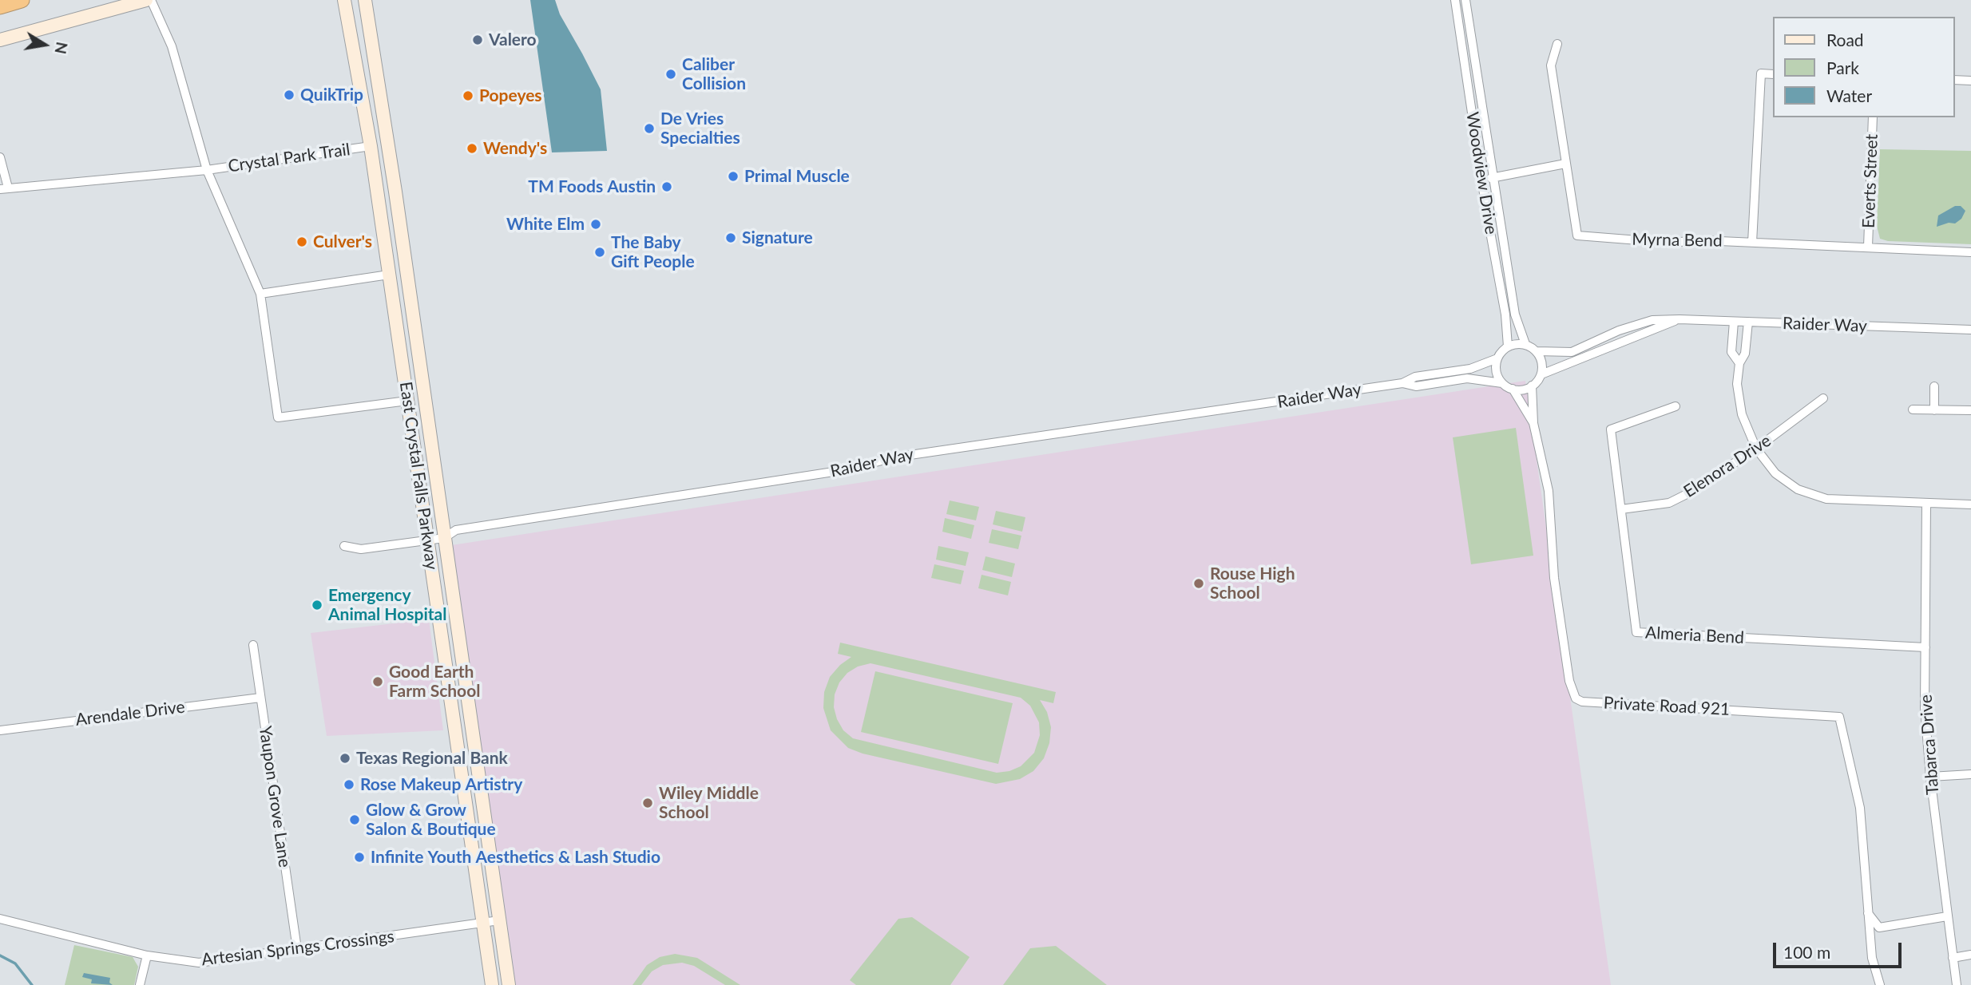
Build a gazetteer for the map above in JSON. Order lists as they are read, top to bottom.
{
  "streets": {
    "main road": ["East Crystal Falls Parkway"],
    "street": [
      "Crystal Park Trail",
      "Woodview Drive",
      "Everts Street",
      "Myrna Bend",
      "Raider Way",
      "Elenora Drive",
      "Almeria Bend",
      "Private Road 921",
      "Arendale Drive",
      "Tabarca Drive",
      "Yaupon Grove Lane",
      "Artesian Springs Crossings"
    ]
  },
  "crossings": [
    ["Crystal Park Trail", "East Crystal Falls Parkway"],
    ["Woodview Drive", "Raider Way"],
    ["Woodview Drive", "Private Road 921"],
    ["Everts Street", "Myrna Bend"],
    ["Raider Way", "East Crystal Falls Parkway"],
    ["Raider Way", "Private Road 921"],
    ["Elenora Drive", "Almeria Bend"],
    ["East Crystal Falls Parkway", "Artesian Springs Crossings"],
    ["Almeria Bend", "Tabarca Drive"],
    ["Arendale Drive", "Yaupon Grove Lane"],
    ["Yaupon Grove Lane", "Artesian Springs Crossings"]
  ],
  "places": [
    "Valero",
    "Caliber Collision",
    "QuikTrip",
    "Popeyes",
    "De Vries Specialties",
    "Wendy's",
    "Primal Muscle",
    "TM Foods Austin",
    "White Elm",
    "Signature",
    "Culver's",
    "The Baby Gift People",
    "Rouse High School",
    "Emergency Animal Hospital",
    "Good Earth Farm School",
    "Texas Regional Bank",
    "Rose Makeup Artistry",
    "Wiley Middle School",
    "Glow & Grow Salon & Boutique",
    "Infinite Youth Aesthetics & Lash Studio"
  ],
  "legend": ["Road", "Park", "Water"],
  "scale_bar": "100 m",
  "north": "right"
}
